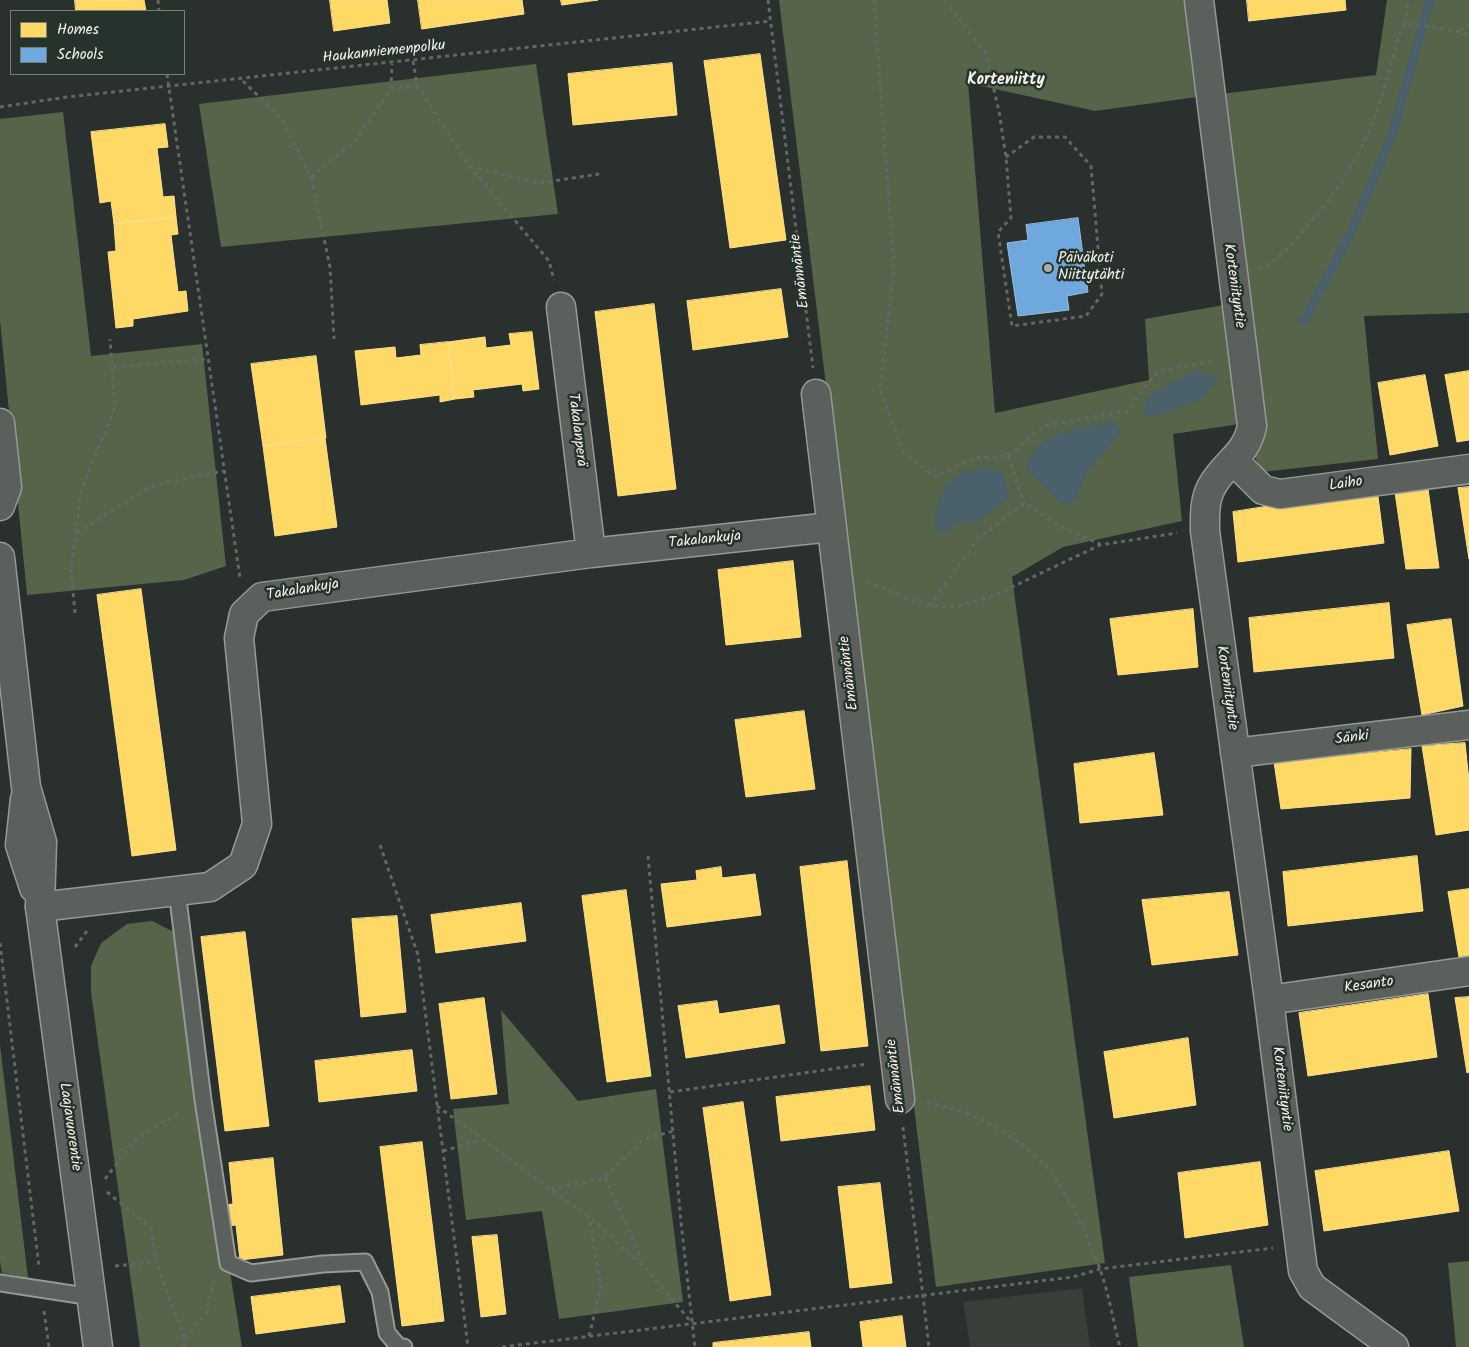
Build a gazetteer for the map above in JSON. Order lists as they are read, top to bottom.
{
  "streets": {
    "street": [
      "Emännäntie",
      "Korteniityntie",
      "Takalanperä",
      "Laiho",
      "Takalankuja",
      "Sänki",
      "Kesanto",
      "Laajavuorentie"
    ],
    "path": ["Haukanniemenpolku"]
  },
  "crossings": [
    ["Haukanniemenpolku", "Emännäntie"],
    ["Emännäntie", "Takalankuja"],
    ["Korteniityntie", "Laiho"],
    ["Korteniityntie", "Sänki"],
    ["Korteniityntie", "Kesanto"],
    ["Takalanperä", "Takalankuja"],
    ["Takalankuja", "Laajavuorentie"]
  ],
  "districts": ["Korteniitty"],
  "places": ["Päiväkoti Niittytähti"],
  "legend": ["Homes", "Schools"]
}
